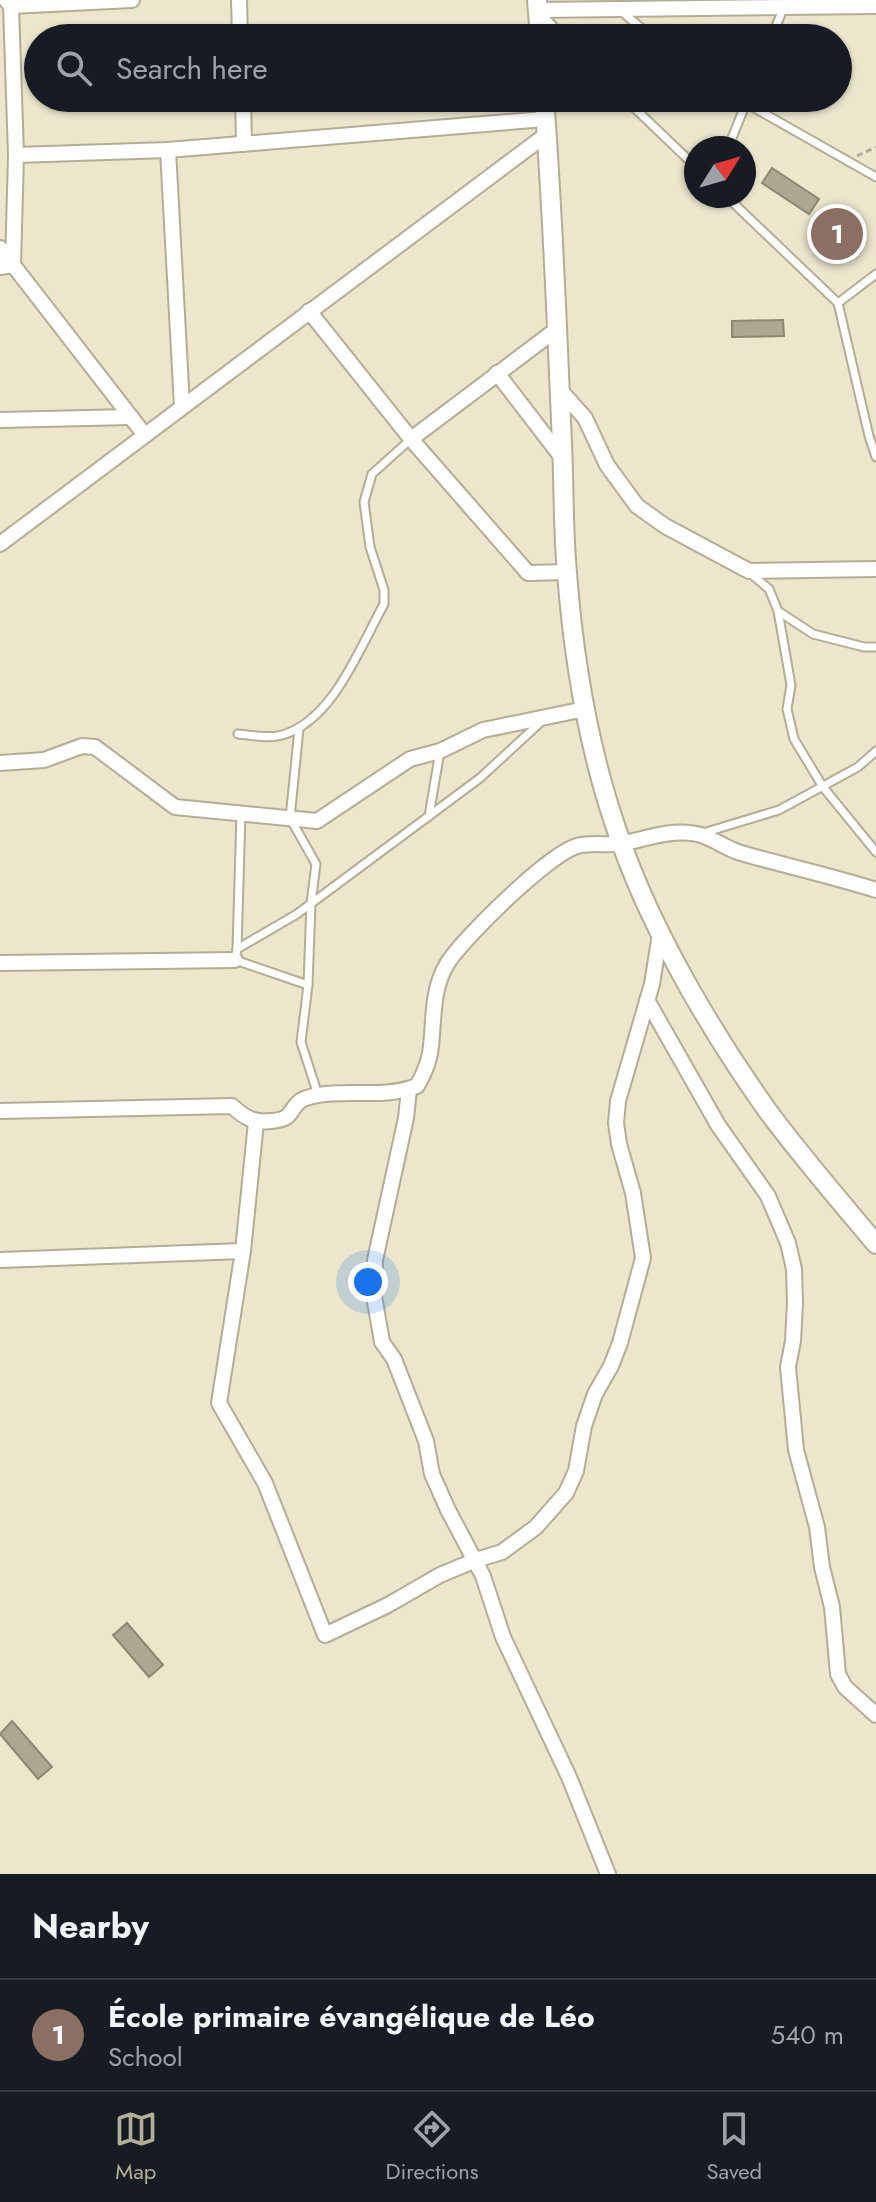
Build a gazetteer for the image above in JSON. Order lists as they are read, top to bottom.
{
  "north": "top right",
  "page": {
    "search": "Search here",
    "pins": "1",
    "heading": "Nearby",
    "list": [
      {
        "mark": "1",
        "name": "École primaire évangélique de Léo",
        "note": "School",
        "value": "540 m"
      }
    ],
    "nav": ["Map", "Directions", "Saved"]
  }
}
